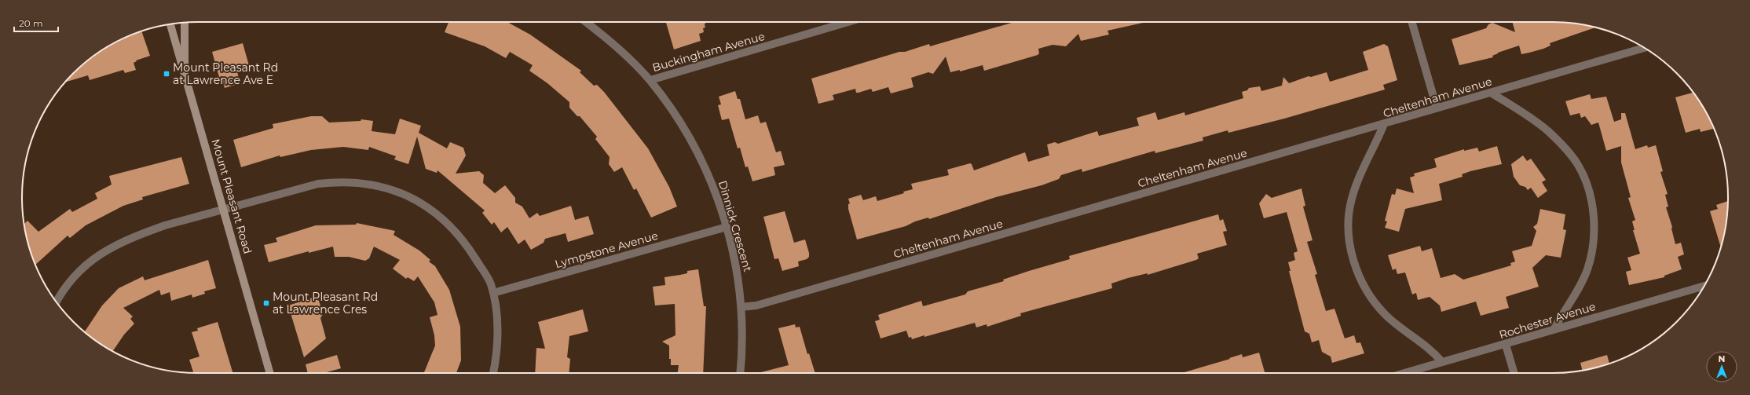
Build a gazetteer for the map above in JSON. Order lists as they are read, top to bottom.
{
  "streets": {
    "main road": ["Mount Pleasant Road"],
    "street": [
      "Buckingham Avenue",
      "Cheltenham Avenue",
      "Dinnick Crescent",
      "Lympstone Avenue",
      "Rochester Avenue"
    ]
  },
  "crossings": [
    ["Buckingham Avenue", "Dinnick Crescent"],
    ["Cheltenham Avenue", "Dinnick Crescent"],
    ["Dinnick Crescent", "Lympstone Avenue"]
  ],
  "places": {
    "transit": ["Mount Pleasant Rd at Lawrence Ave E", "Mount Pleasant Rd at Lawrence Cres"]
  },
  "scale_bar": "20 m",
  "north": "top"
}
